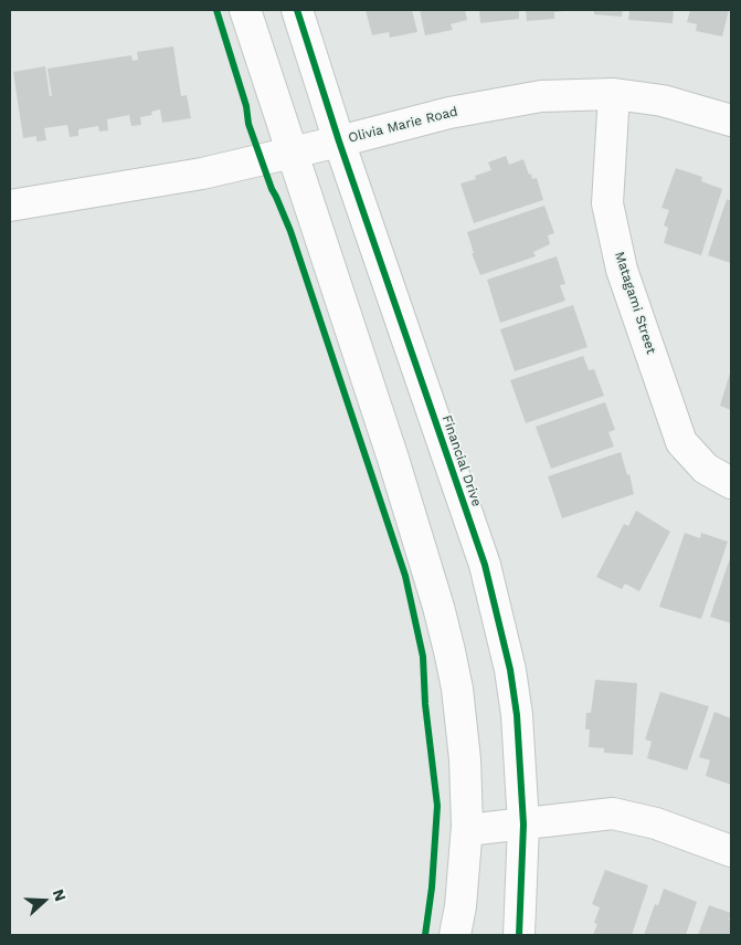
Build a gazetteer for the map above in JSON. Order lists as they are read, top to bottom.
{
  "streets": {
    "street": ["Olivia Marie Road", "Matagami Street", "Financial Drive"]
  },
  "crossings": [
    ["Olivia Marie Road", "Matagami Street"],
    ["Olivia Marie Road", "Financial Drive"]
  ],
  "north": "right"
}
